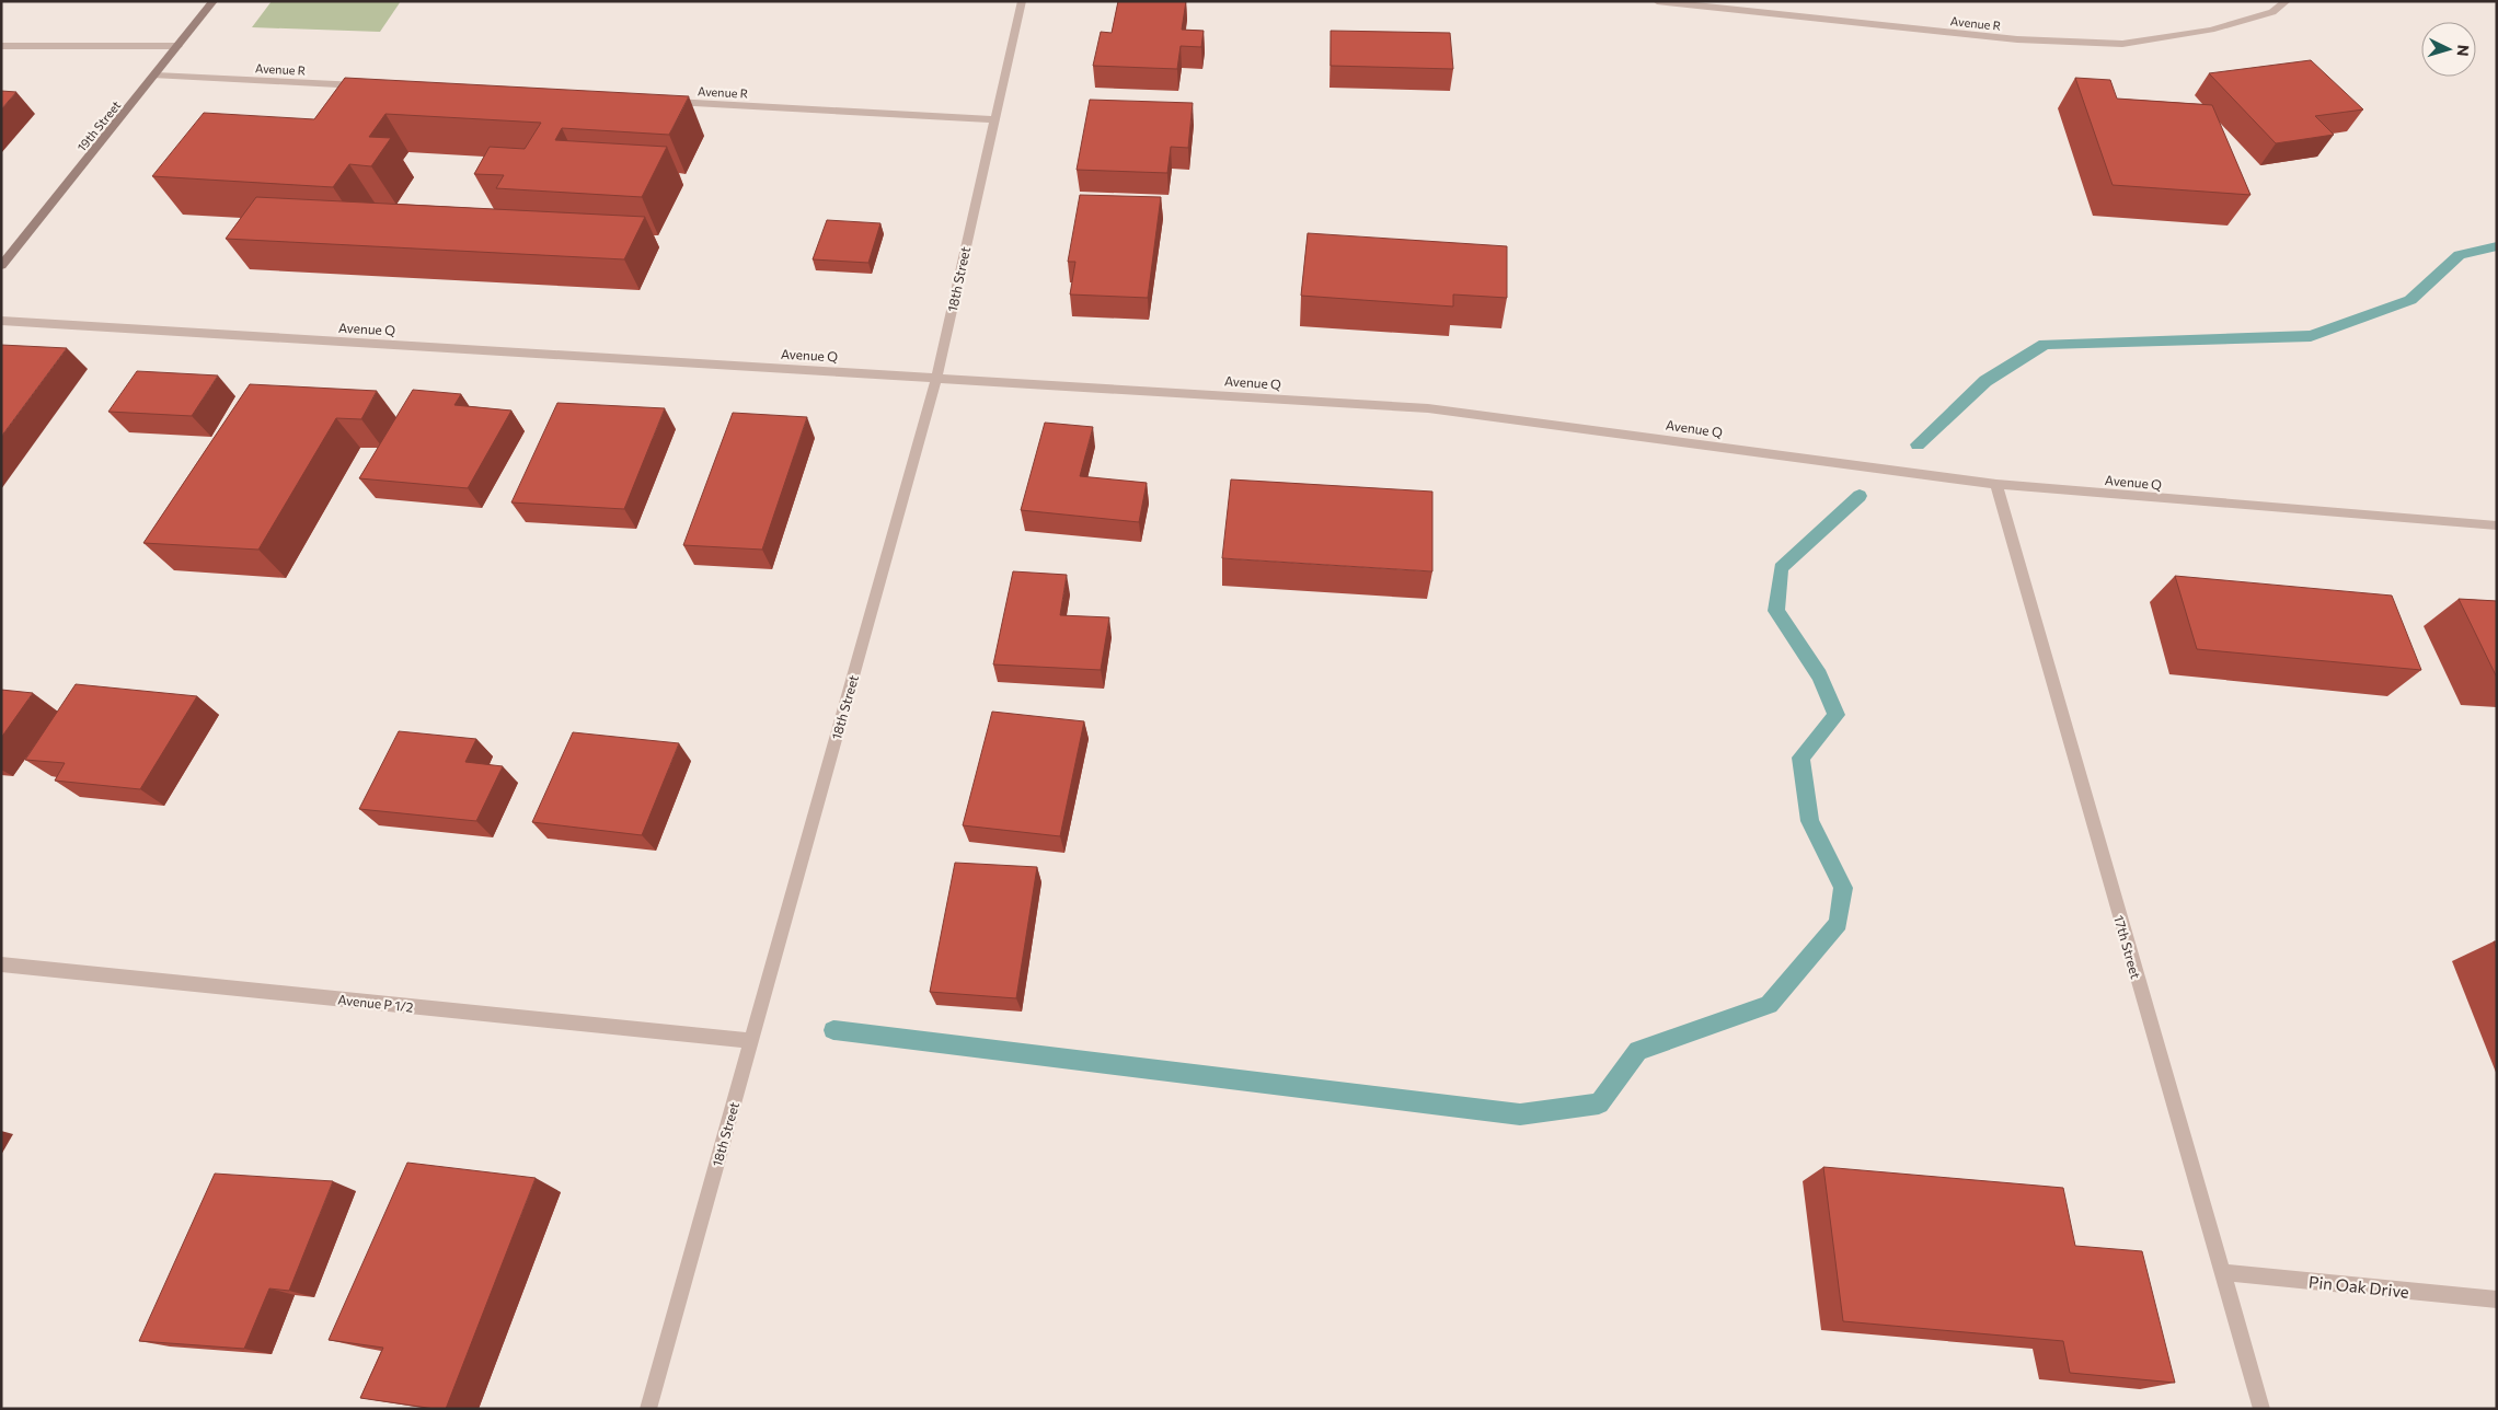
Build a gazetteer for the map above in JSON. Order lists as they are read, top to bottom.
{
  "streets": {
    "street": [
      "Avenue R",
      "19th Street",
      "18th Street",
      "Avenue Q",
      "17th Street",
      "Avenue P 1/2",
      "Pin Oak Drive"
    ]
  },
  "crossings": [
    ["Avenue R", "19th Street"],
    ["Avenue R", "18th Street"],
    ["18th Street", "Avenue Q"],
    ["18th Street", "Avenue P 1/2"],
    ["Avenue Q", "17th Street"],
    ["17th Street", "Pin Oak Drive"]
  ],
  "north": "right"
}
